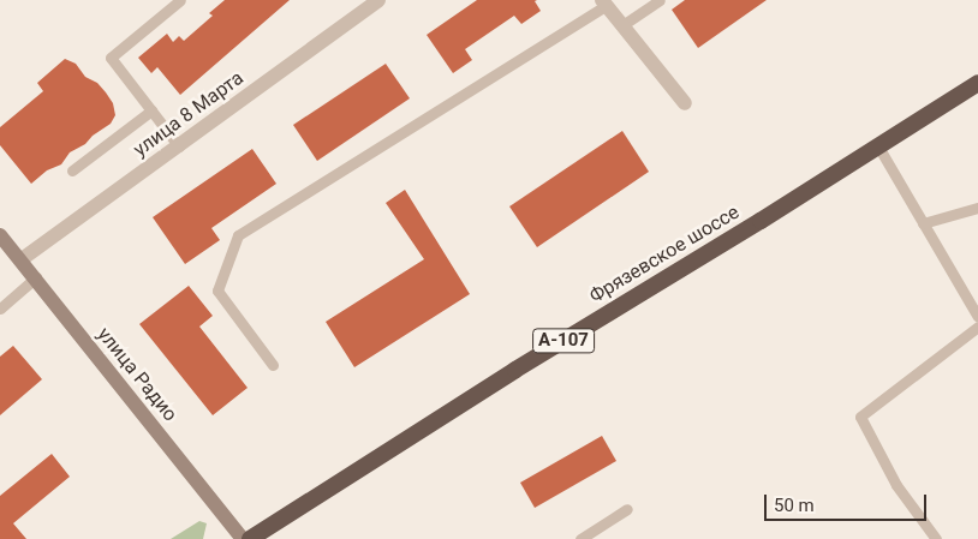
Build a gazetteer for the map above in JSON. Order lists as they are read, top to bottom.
{
  "streets": {
    "highway": ["Фрязевское шоссе", "А-107"],
    "main road": ["улица Радио"],
    "street": ["улица 8 Марта"]
  },
  "crossings": [
    ["улица 8 Марта", "улица Радио"]
  ],
  "scale_bar": "50 m"
}
